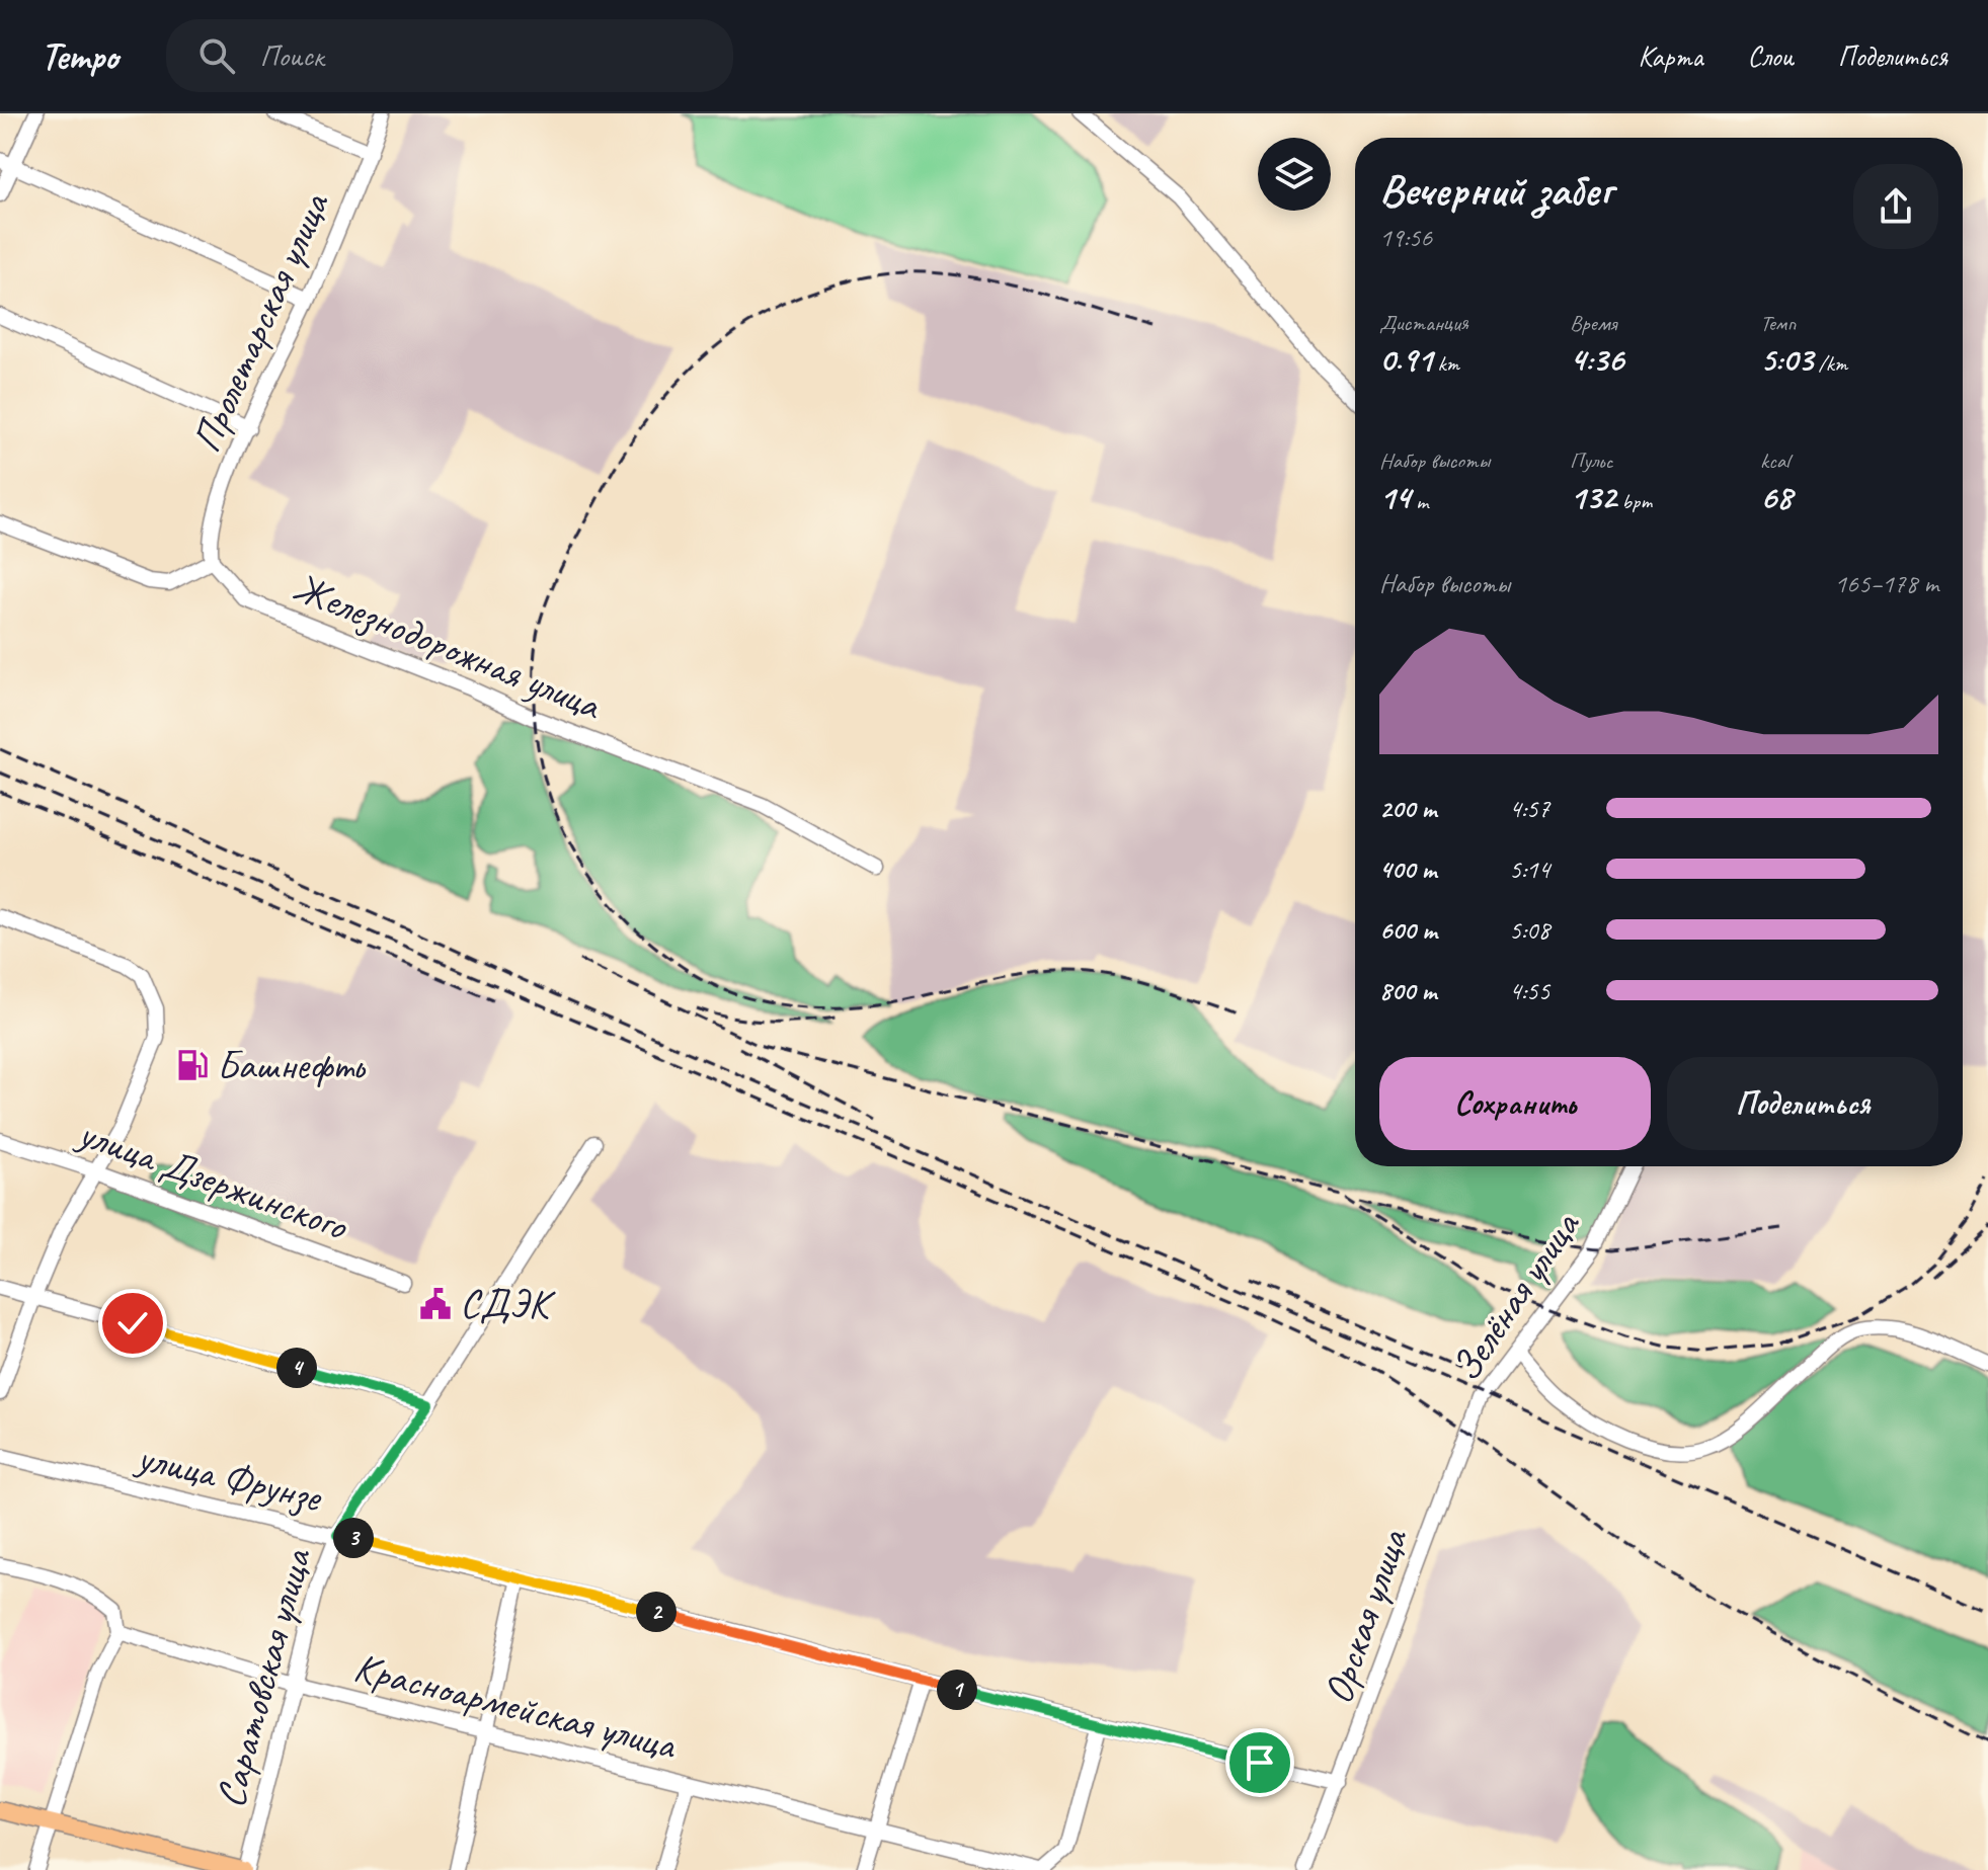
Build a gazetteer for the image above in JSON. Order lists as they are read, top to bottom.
{
  "streets": {
    "street": [
      "Пролетарская улица",
      "Железнодорожная улица",
      "улица Дзержинского",
      "Зелёная улица",
      "улица Фрунзе",
      "Орская улица",
      "Саратовская улица",
      "Красноармейская улица"
    ]
  },
  "crossings": [
    ["Пролетарская улица", "Железнодорожная улица"],
    ["Зелёная улица", "Орская улица"],
    ["улица Фрунзе", "Орская улица"],
    ["улица Фрунзе", "Саратовская улица"],
    ["Саратовская улица", "Красноармейская улица"]
  ],
  "places": {
    "fuel station": ["Башнефть"],
    "public building": ["СДЭК"]
  },
  "page": {
    "header": "Tempo",
    "search": "Поиск",
    "nav": ["Карта", "Слои", "Поделиться"],
    "heading": ["Вечерний забег", "19:56"],
    "stats": [
      ["Дистанция", "0.91 km"],
      ["Время", "4:36"],
      ["Темп", "5:03 /km"],
      ["Набор высоты", "14 m"],
      ["Пульс", "132 bpm"],
      ["kcal", "68"]
    ],
    "chart": ["Набор высоты", "165–178 m"],
    "list": [
      {
        "name": "200 m",
        "note": "4:57"
      },
      {
        "name": "400 m",
        "note": "5:14"
      },
      {
        "name": "600 m",
        "note": "5:08"
      },
      {
        "name": "800 m",
        "note": "4:55"
      }
    ],
    "buttons": ["Сохранить", "Поделиться"],
    "pins": [
      "4",
      "3",
      "2",
      "1"
    ]
  }
}
